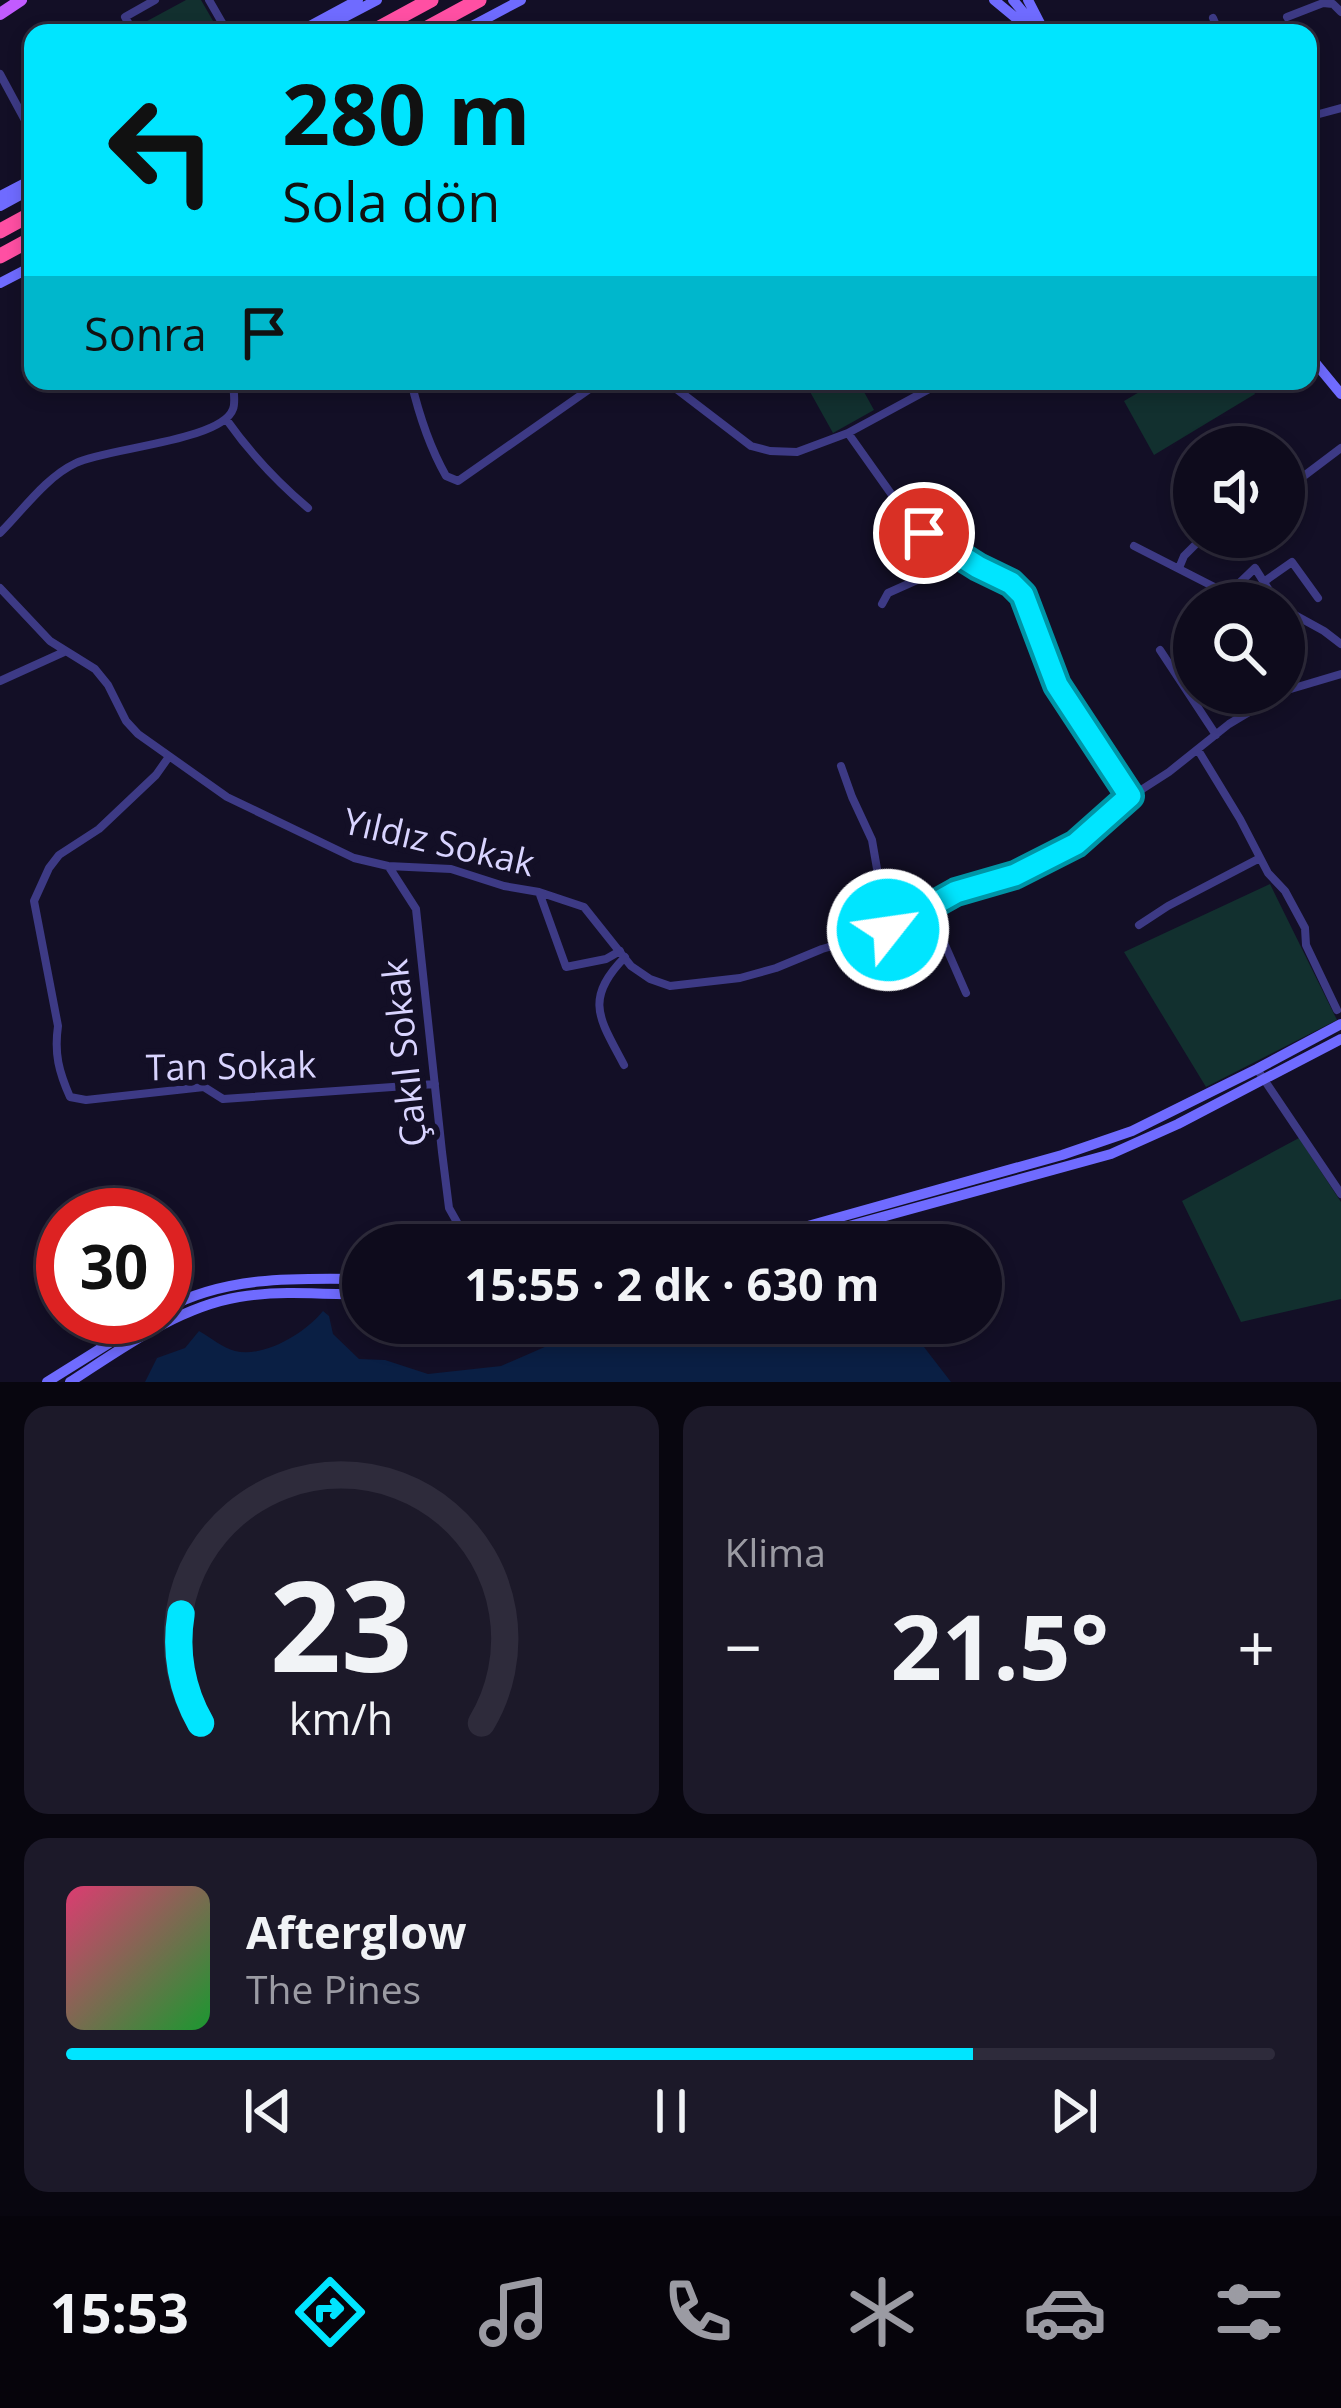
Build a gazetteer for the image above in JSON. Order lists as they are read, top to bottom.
{
  "streets": {
    "street": ["Yıldız Sokak", "Çakıl Sokak", "Tan Sokak"]
  },
  "crossings": [
    ["Yıldız Sokak", "Çakıl Sokak"],
    ["Yıldız Sokak", "Tan Sokak"],
    ["Çakıl Sokak", "Tan Sokak"]
  ],
  "page": {
    "turn": ["280 m", "Sola dön"],
    "then": "Sonra",
    "limit": "30",
    "trip": "15:55 · 2 dk · 630 m",
    "tile": "Klima",
    "heat": ["−", "21.5°", "+"],
    "song": ["Afterglow", "The Pines"],
    "tabs": "15:53",
    "gauge": ["23", "km/h"]
  }
}
